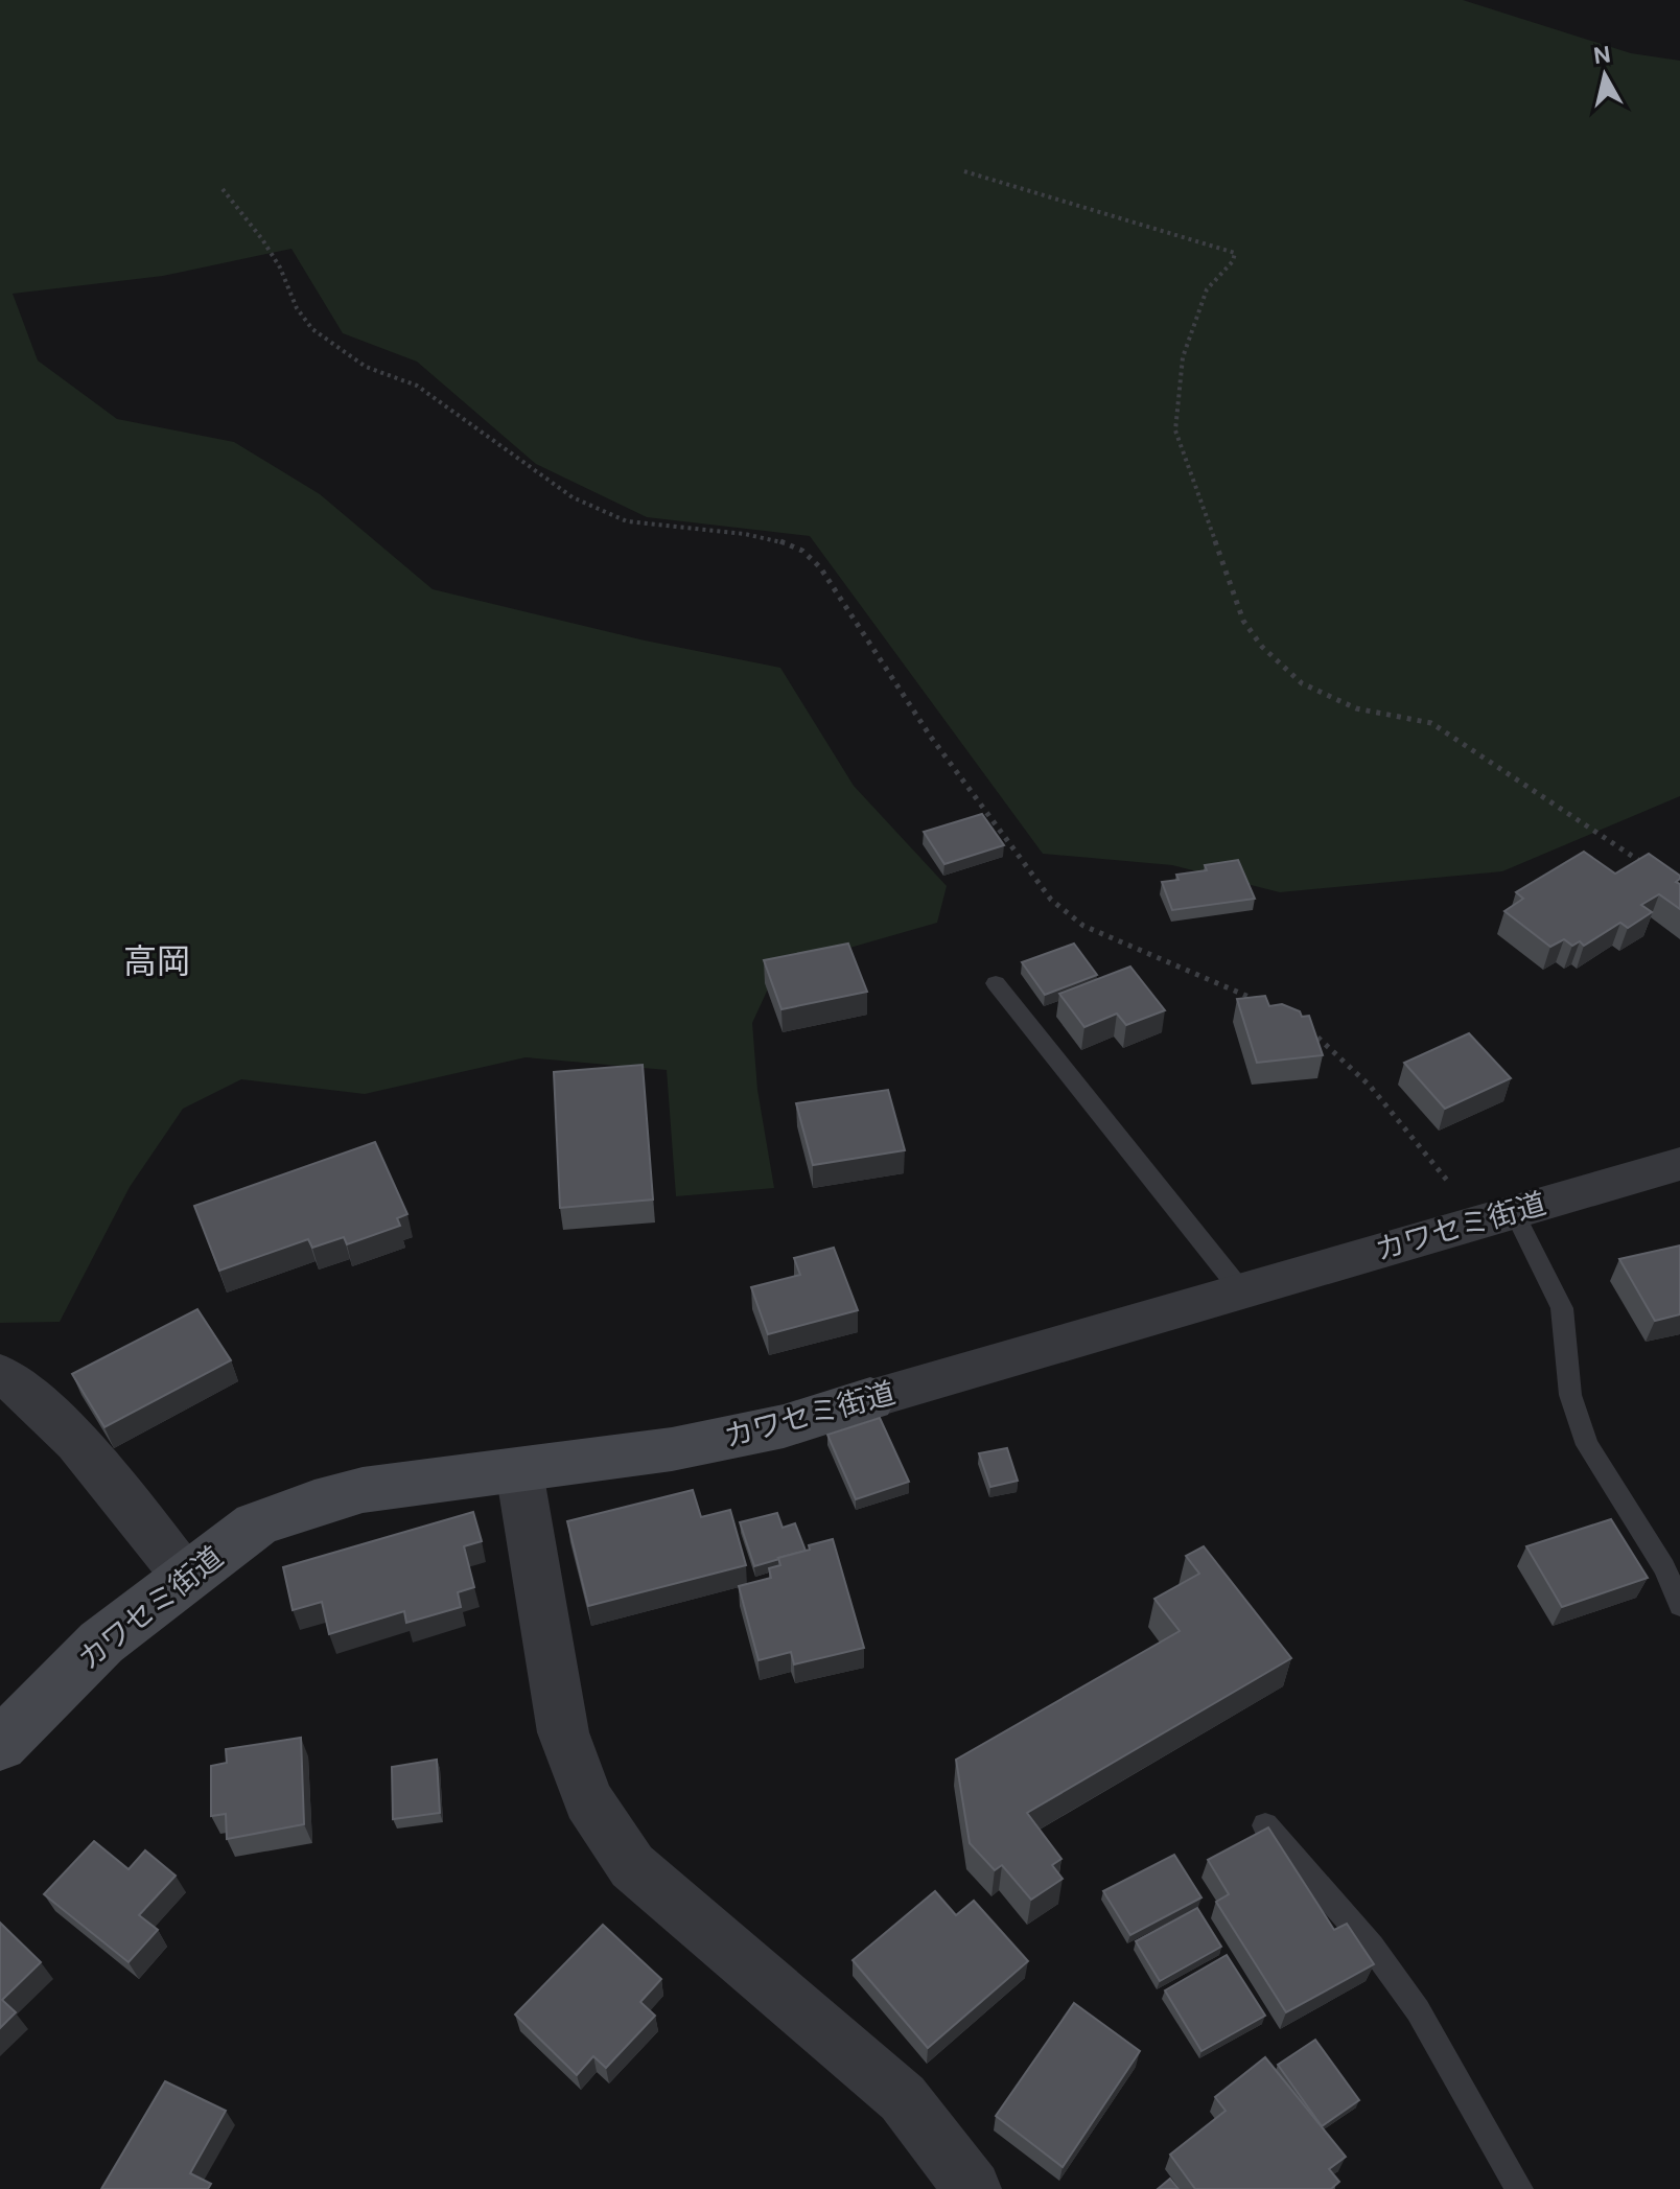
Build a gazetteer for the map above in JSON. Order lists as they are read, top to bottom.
{
  "streets": {
    "street": ["カワセミ街道"]
  },
  "districts": ["高岡"],
  "north": "top"
}
